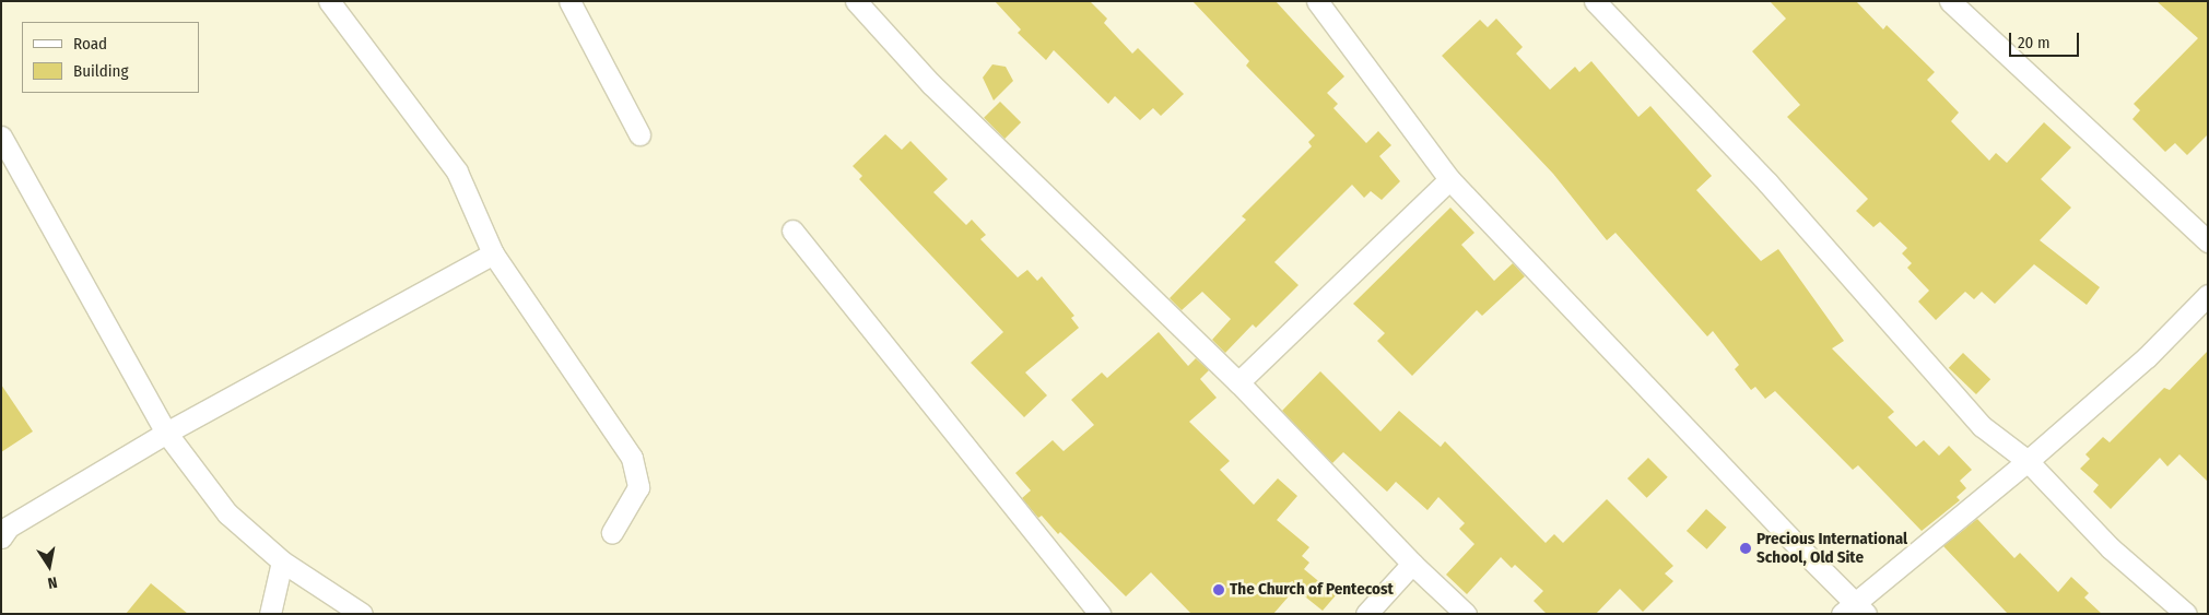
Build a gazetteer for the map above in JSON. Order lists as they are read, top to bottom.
{
  "places": ["Precious International School, Old Site", "The Church of Pentecost"],
  "legend": ["Road", "Building"],
  "scale_bar": "20 m",
  "north": "bottom"
}
